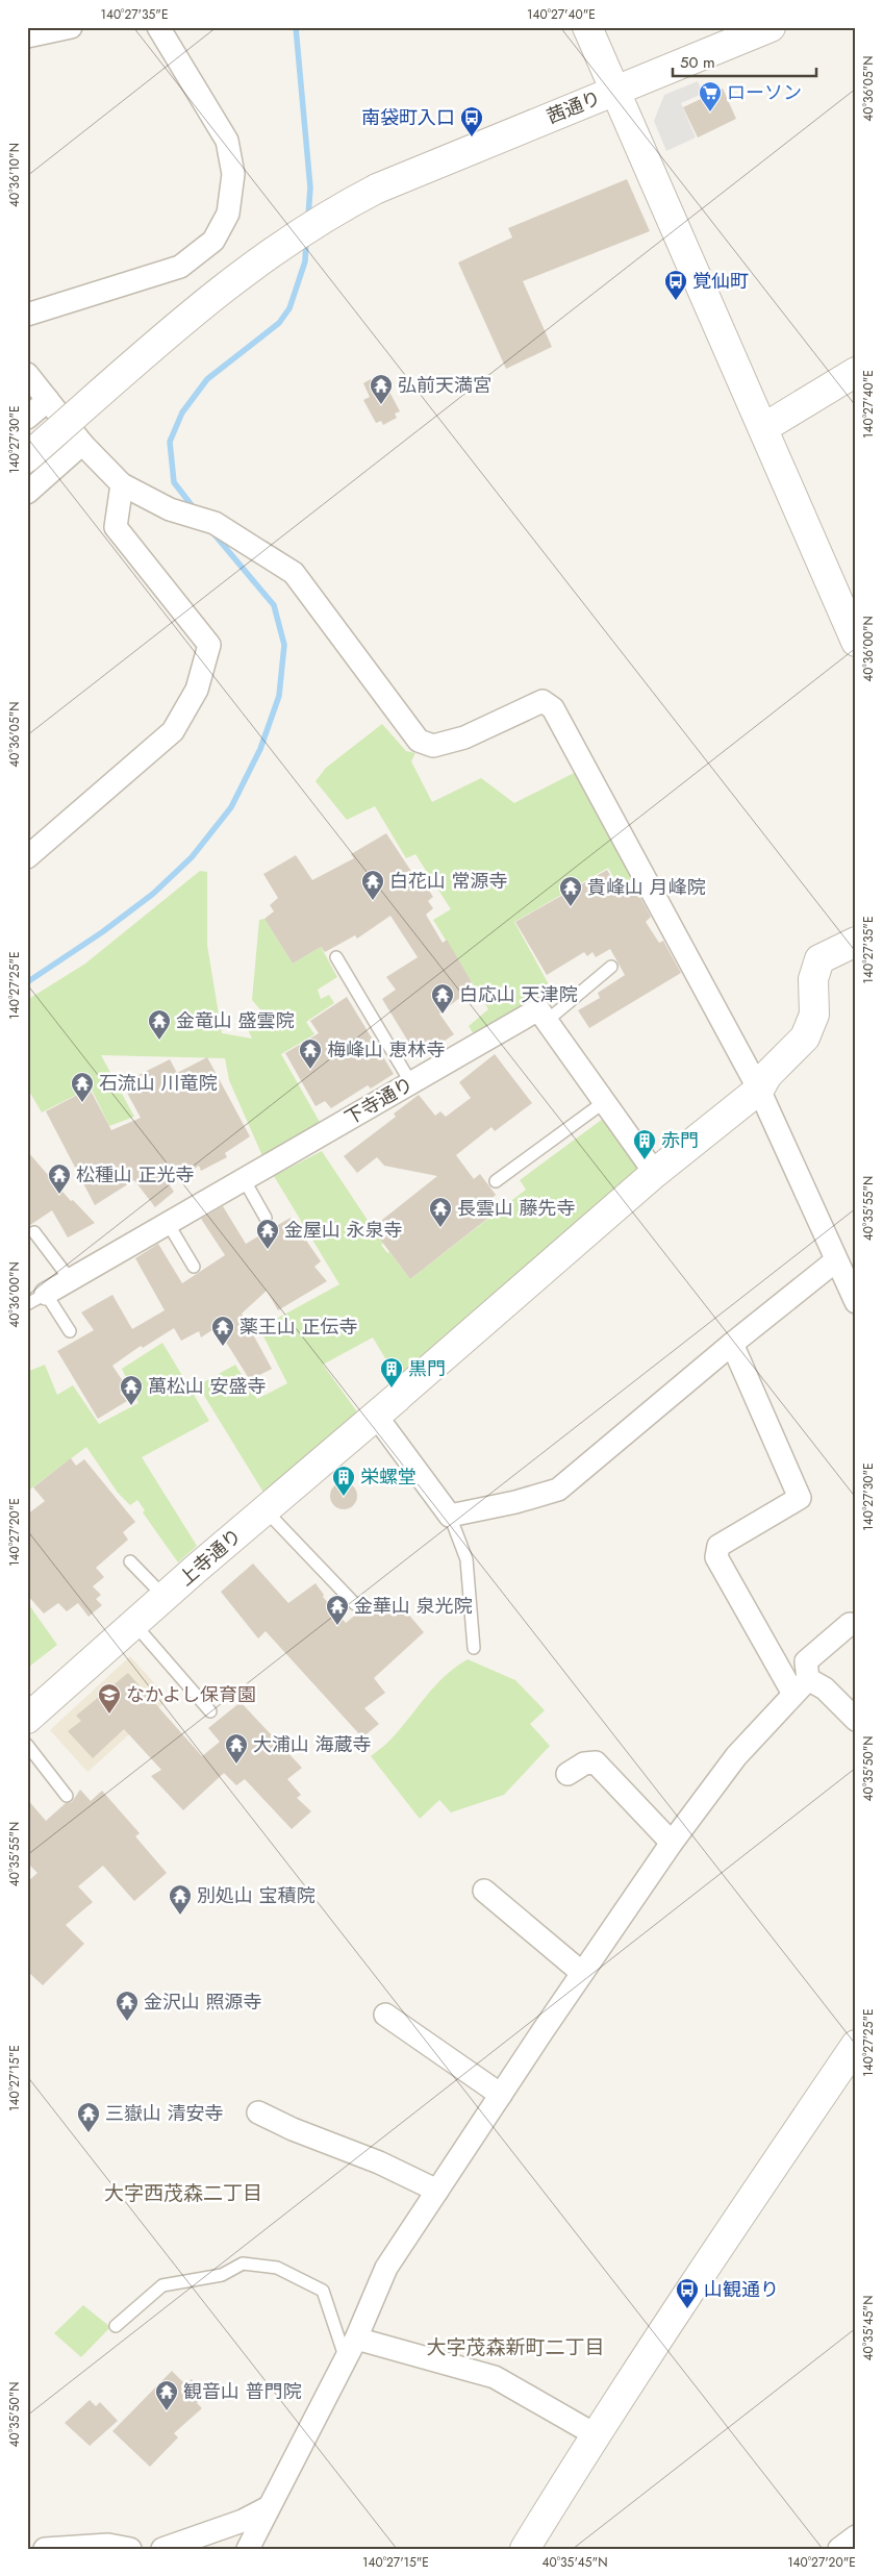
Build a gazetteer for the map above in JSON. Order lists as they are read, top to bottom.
{
  "streets": {
    "street": ["茜通り", "下寺通り", "上寺通り"]
  },
  "districts": ["大字西茂森二丁目", "大字茂森新町二丁目"],
  "places": {
    "supermarket": ["ローソン"],
    "bus stop": ["南袋町入口", "覚仙町", "山観通り"],
    "temple": [
      "弘前天満宮",
      "白花山 常源寺",
      "貴峰山 月峰院",
      "白応山 天津院",
      "金竜山 盛雲院",
      "梅峰山 恵林寺",
      "石流山 川竜院",
      "松種山 正光寺",
      "長雲山 藤先寺",
      "金屋山 永泉寺",
      "薬王山 正伝寺",
      "萬松山 安盛寺",
      "金華山 泉光院",
      "大浦山 海蔵寺",
      "別処山 宝積院",
      "金沢山 照源寺",
      "三嶽山 清安寺",
      "観音山 普門院"
    ],
    "building": ["赤門", "黒門", "栄螺堂"],
    "school or university": ["なかよし保育園"]
  },
  "scale_bar": "50 m",
  "coordinates": [
    "140°27'35\"E",
    "140°27'40\"E",
    "40°36'05\"N",
    "40°36'10\"N",
    "140°27'30\"E",
    "40°36'00\"N",
    "140°27'25\"E",
    "40°35'55\"N",
    "140°27'20\"E",
    "40°35'50\"N",
    "140°27'15\"E",
    "40°35'45\"N"
  ]
}
